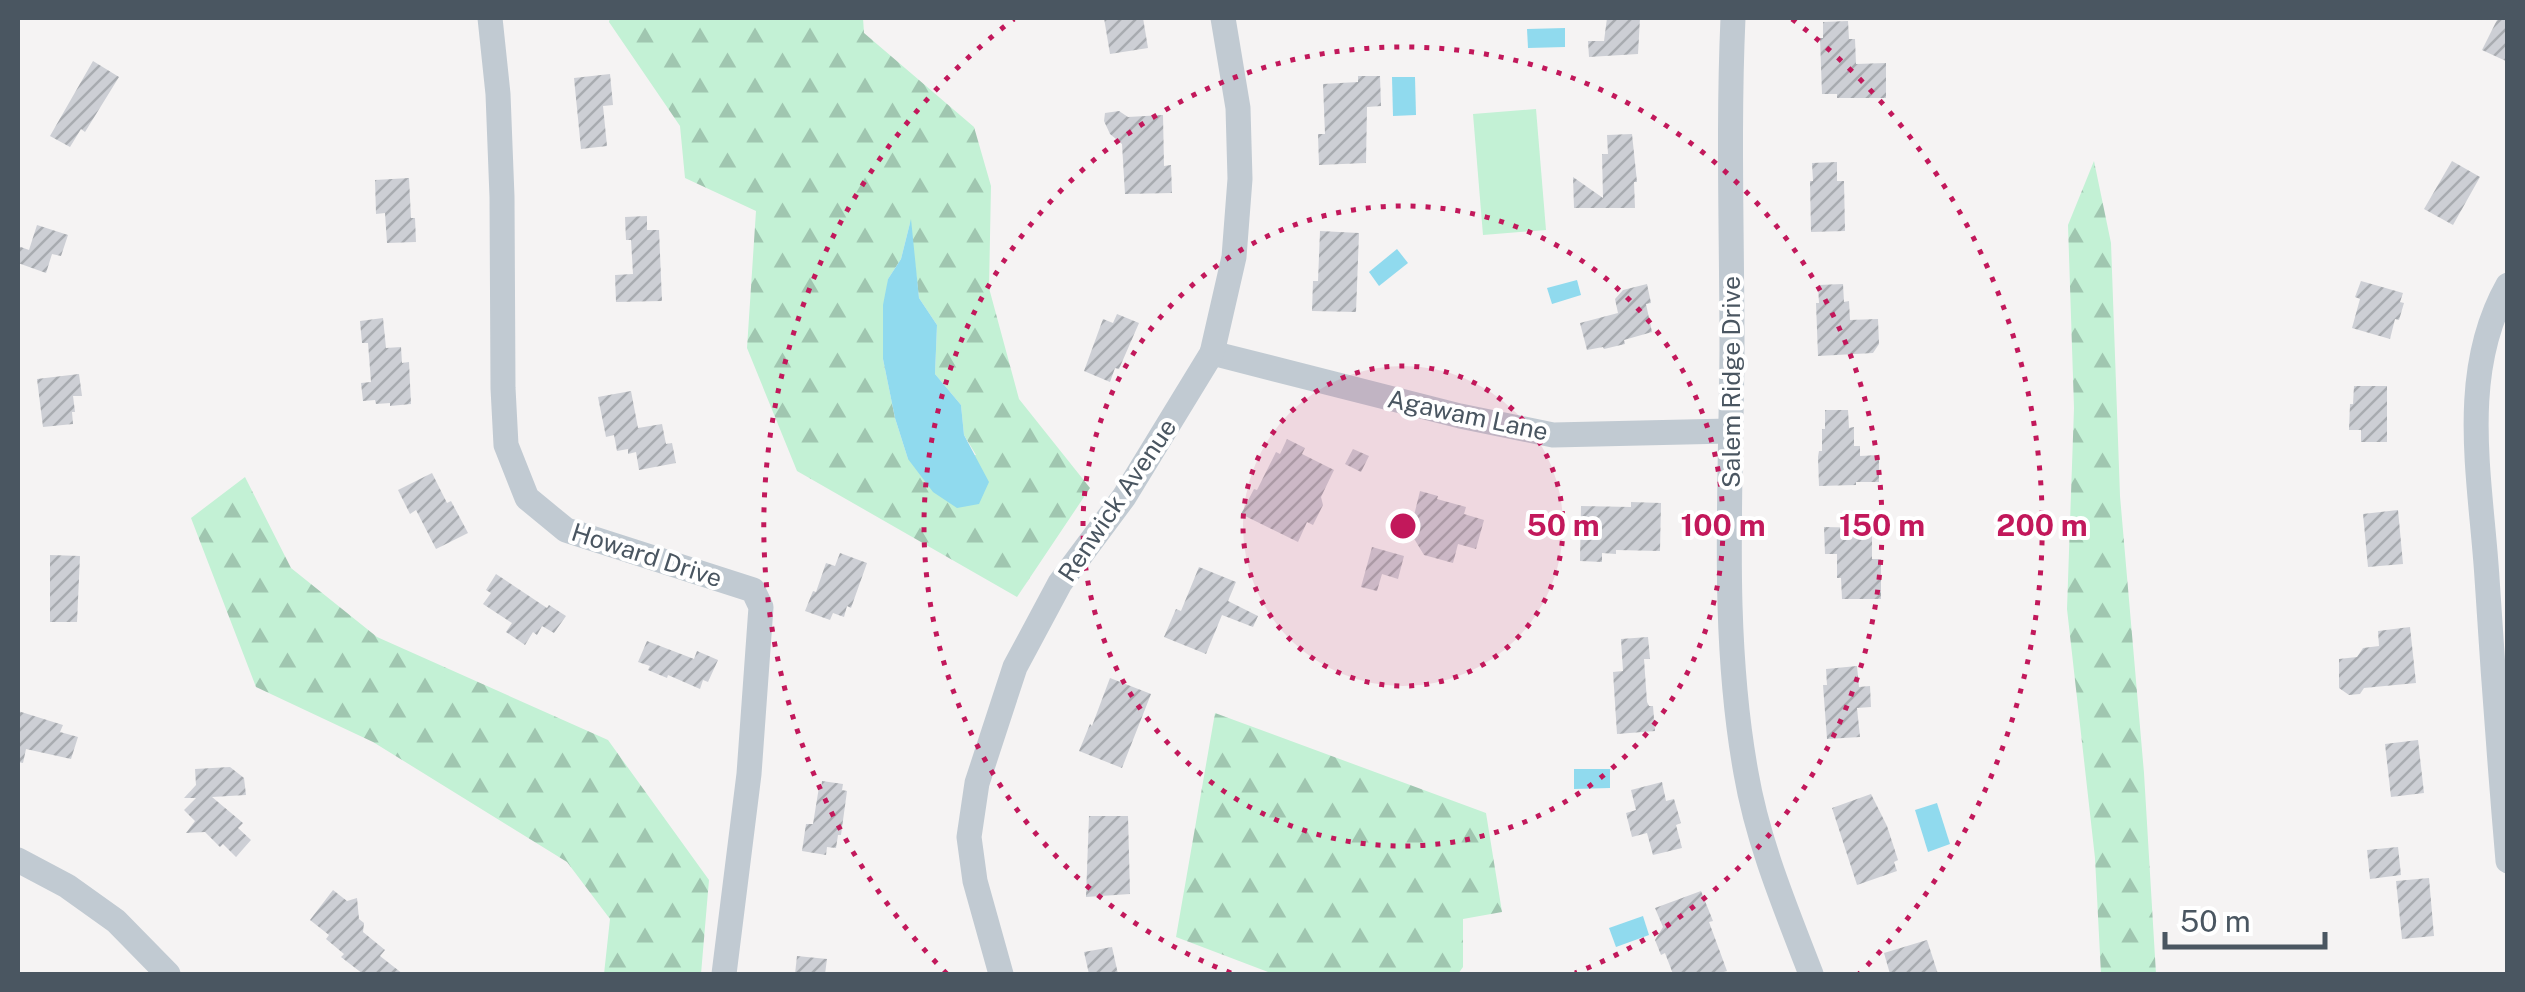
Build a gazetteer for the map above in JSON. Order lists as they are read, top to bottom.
{
  "streets": {
    "street": [
      "Salem Ridge Drive",
      "Agawam Lane",
      "Renwick Avenue",
      "Howard Drive"
    ]
  },
  "crossings": [
    ["Salem Ridge Drive", "Agawam Lane"],
    ["Agawam Lane", "Renwick Avenue"]
  ],
  "scale_bar": "50 m",
  "rings": [
    "50 m",
    "100 m",
    "150 m",
    "200 m"
  ]
}
